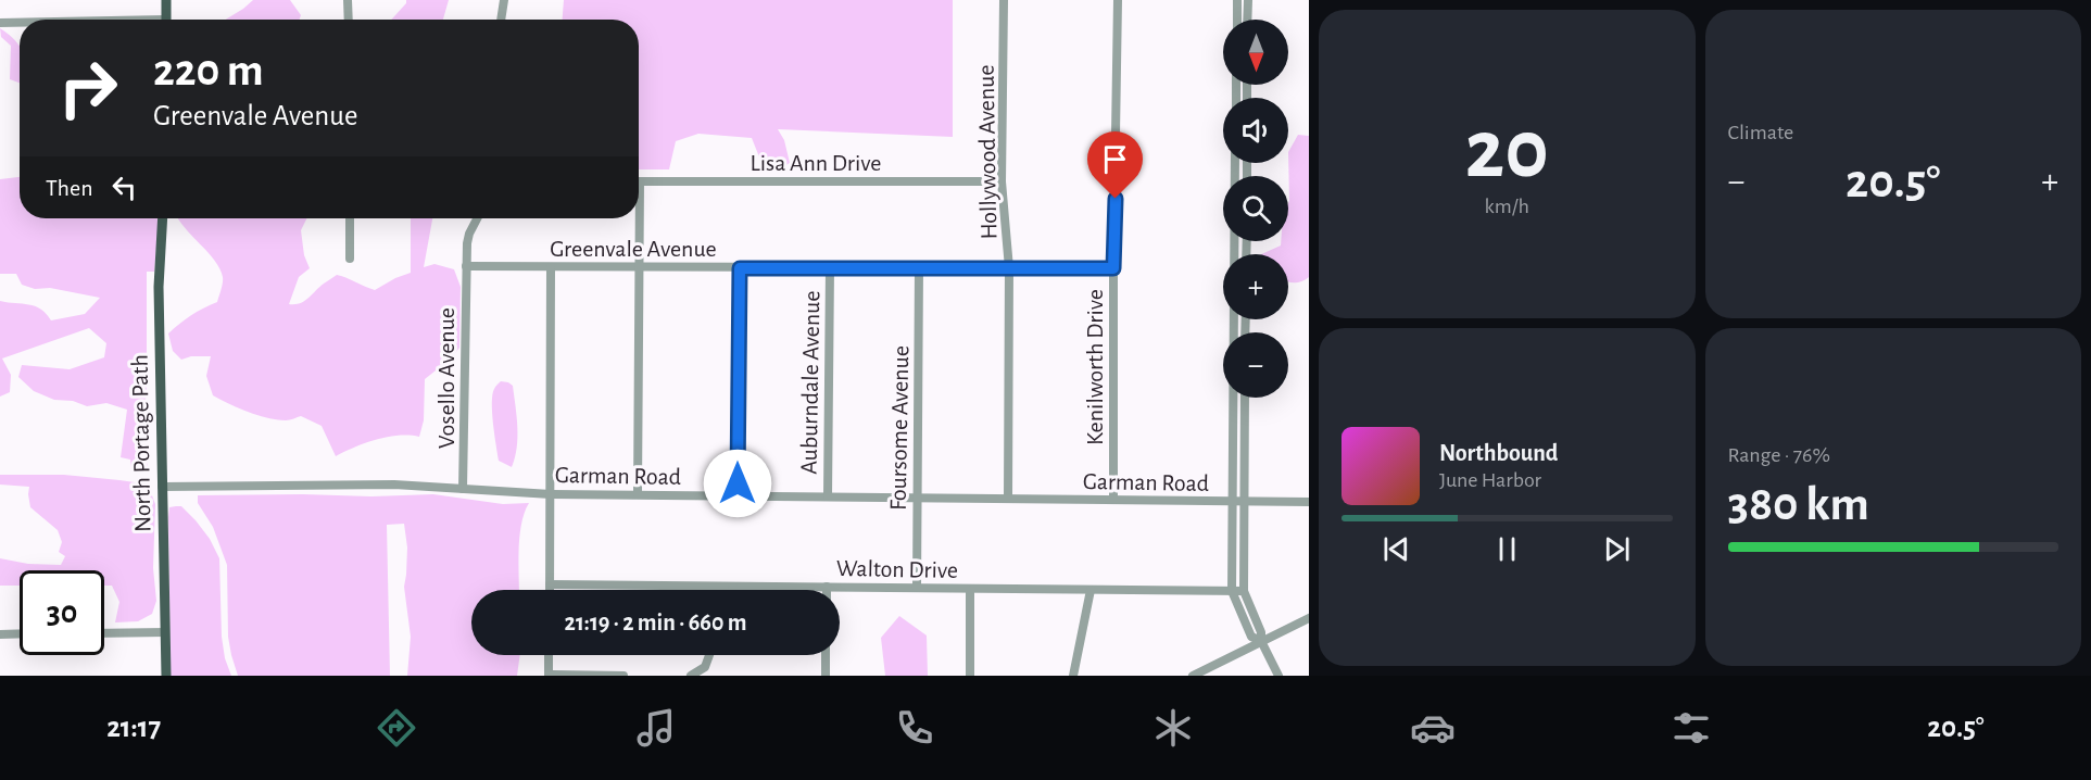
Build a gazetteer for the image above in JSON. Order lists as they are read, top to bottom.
{
  "streets": {
    "main road": ["North Portage Path"],
    "street": [
      "Hollywood Avenue",
      "Lisa Ann Drive",
      "Greenvale Avenue",
      "Kenilworth Drive",
      "Vosello Avenue",
      "Auburndale Avenue",
      "Foursome Avenue",
      "Garman Road",
      "Walton Drive"
    ]
  },
  "crossings": [
    ["Hollywood Avenue", "Lisa Ann Drive"],
    ["Hollywood Avenue", "Greenvale Avenue"],
    ["Hollywood Avenue", "Garman Road"],
    ["Greenvale Avenue", "Kenilworth Drive"],
    ["Greenvale Avenue", "Vosello Avenue"],
    ["Greenvale Avenue", "Auburndale Avenue"],
    ["Greenvale Avenue", "Foursome Avenue"],
    ["Kenilworth Drive", "Garman Road"],
    ["Vosello Avenue", "Garman Road"],
    ["Auburndale Avenue", "Garman Road"],
    ["Foursome Avenue", "Garman Road"],
    ["Foursome Avenue", "Walton Drive"],
    ["North Portage Path", "Garman Road"]
  ],
  "north": "bottom",
  "page": {
    "tile": [
      ["20", "km/h"],
      "Climate",
      ["Range · 76%", "380 km"]
    ],
    "map_buttons": ["+", "−"],
    "turn": ["220 m", "Greenvale Avenue"],
    "heat": ["−", "20.5°", "+"],
    "then": "Then",
    "song": ["Northbound", "June Harbor"],
    "limit": "30",
    "trip": "21:19 · 2 min · 660 m",
    "tabs": ["21:17", "20.5°"]
  }
}
